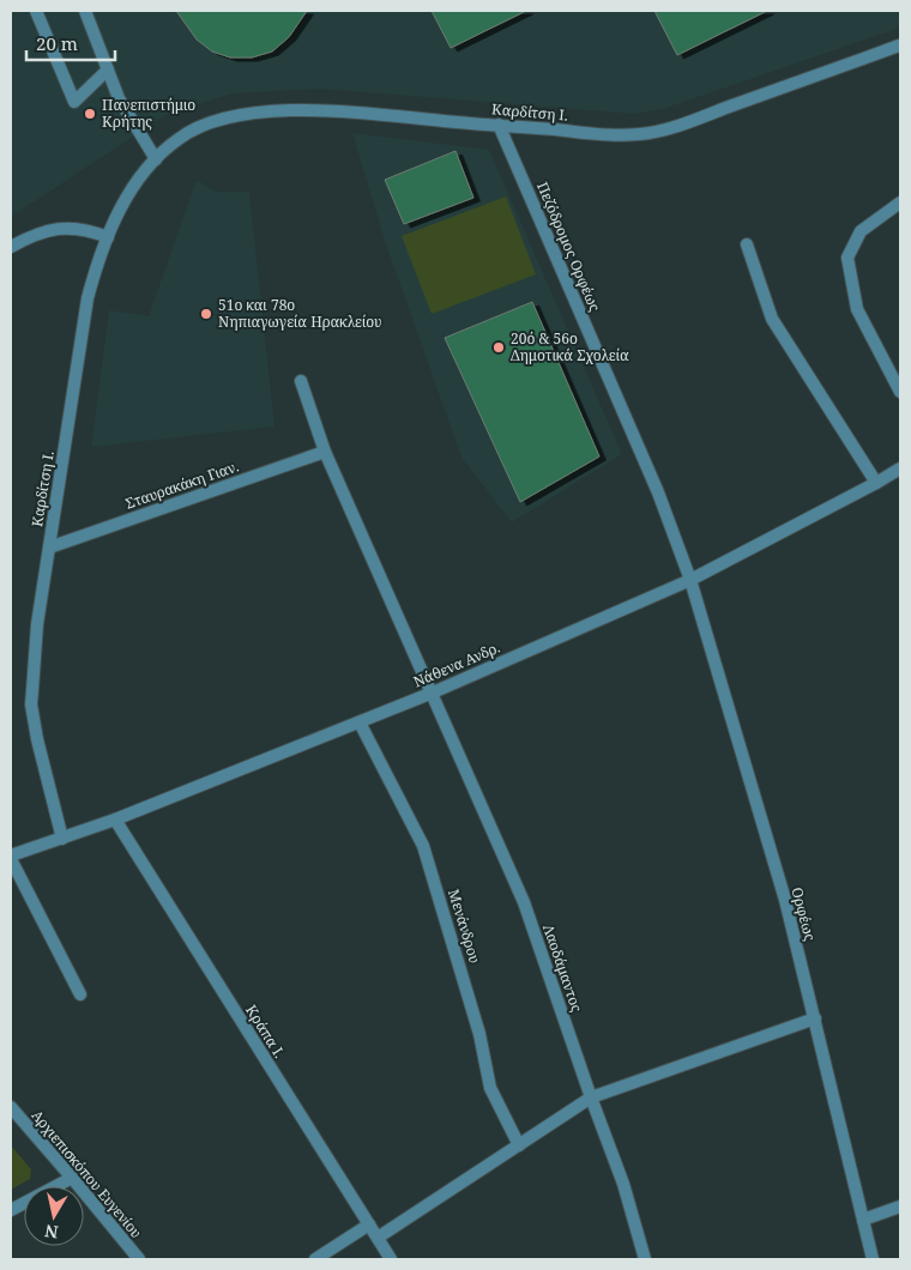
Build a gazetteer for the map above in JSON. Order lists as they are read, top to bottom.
{
  "streets": {
    "street": [
      "Καρδίτση Ι.",
      "Πεζόδρομος Ορφέως",
      "Σταυρακάκη Γιαν.",
      "Νάθενα Ανδρ.",
      "Ορφέως",
      "Μενάνδρου",
      "Λαοδάμαντος",
      "Κράπα Ι.",
      "Αρχιεπισκόπου Ευγενίου"
    ]
  },
  "crossings": [
    ["Καρδίτση Ι.", "Πεζόδρομος Ορφέως"],
    ["Καρδίτση Ι.", "Σταυρακάκη Γιαν."],
    ["Καρδίτση Ι.", "Νάθενα Ανδρ."],
    ["Πεζόδρομος Ορφέως", "Νάθενα Ανδρ."],
    ["Πεζόδρομος Ορφέως", "Ορφέως"],
    ["Νάθενα Ανδρ.", "Ορφέως"],
    ["Νάθενα Ανδρ.", "Μενάνδρου"],
    ["Νάθενα Ανδρ.", "Λαοδάμαντος"],
    ["Νάθενα Ανδρ.", "Κράπα Ι."]
  ],
  "places": ["Πανεπιστήμιο Κρήτης", "51ο και 78ο Νηπιαγωγεία Ηρακλείου", "20ό & 56ο Δημοτικά Σχολεία"],
  "scale_bar": "20 m",
  "north": "bottom"
}
